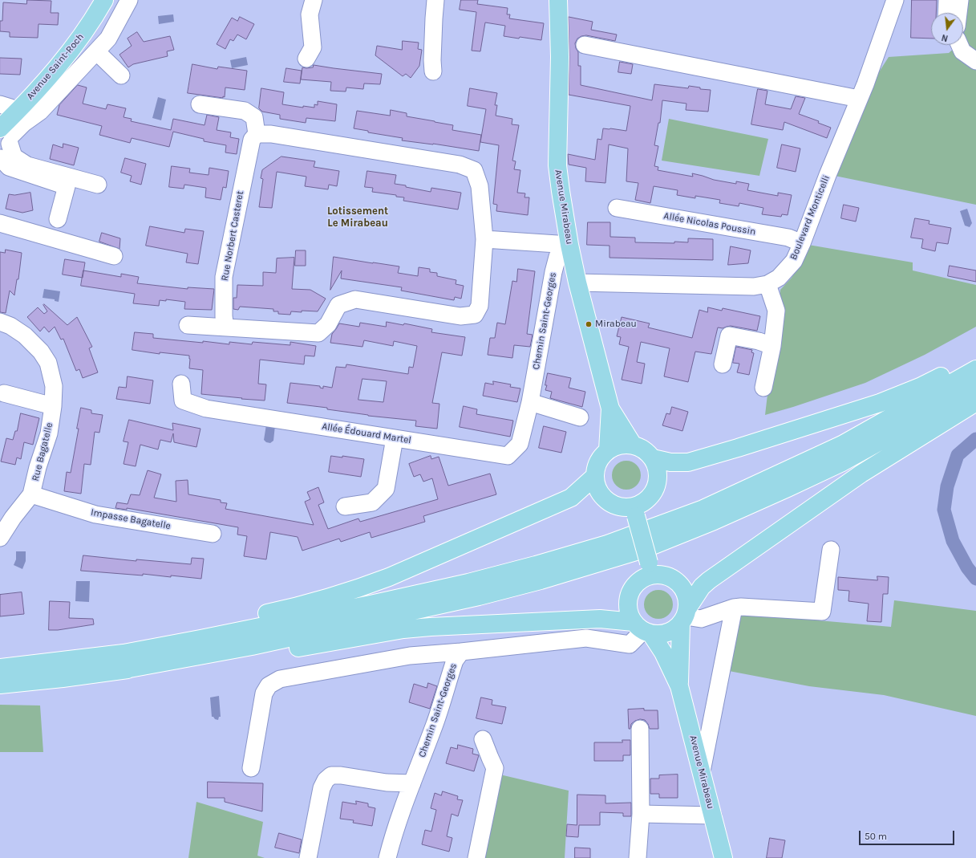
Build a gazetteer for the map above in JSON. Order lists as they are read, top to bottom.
{
  "streets": {
    "main road": ["Avenue Saint-Roch", "Avenue Mirabeau"],
    "street": [
      "Boulevard Monticelli",
      "Allée Nicolas Poussin",
      "Rue Norbert Casteret",
      "Chemin Saint-Georges",
      "Allée Édouard Martel",
      "Rue Bagatelle",
      "Impasse Bagatelle"
    ]
  },
  "crossings": [
    ["Avenue Mirabeau", "Boulevard Monticelli"],
    ["Avenue Mirabeau", "Chemin Saint-Georges"],
    ["Boulevard Monticelli", "Allée Nicolas Poussin"],
    ["Chemin Saint-Georges", "Allée Édouard Martel"],
    ["Rue Bagatelle", "Impasse Bagatelle"]
  ],
  "districts": ["Lotissement Le Mirabeau"],
  "places": ["Mirabeau"],
  "scale_bar": "50 m",
  "north": "bottom"
}
